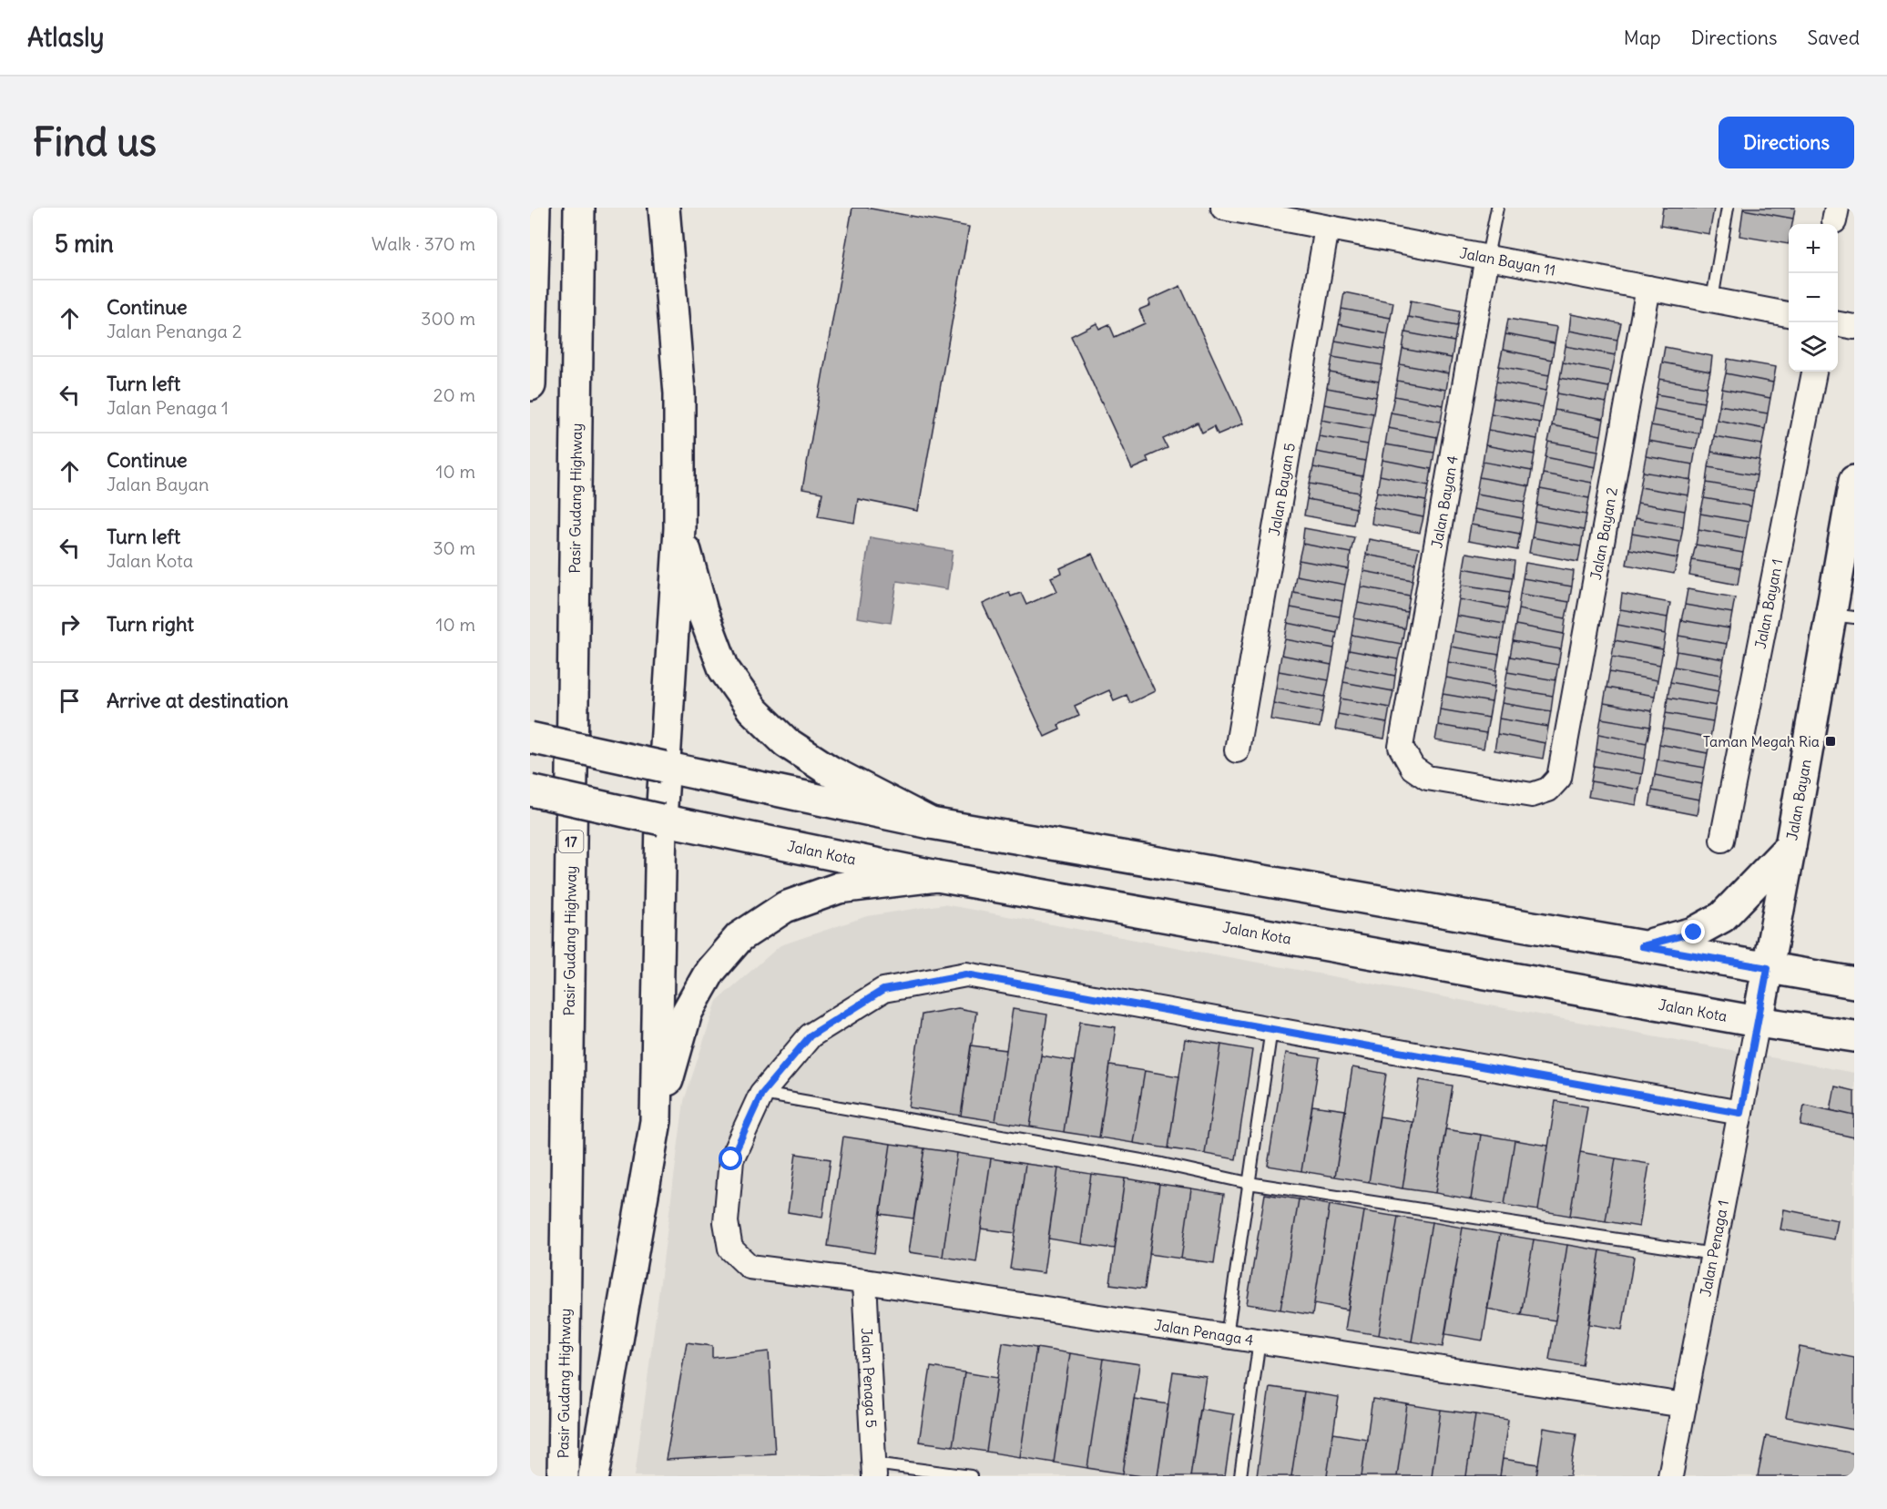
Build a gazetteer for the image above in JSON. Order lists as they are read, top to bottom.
{
  "streets": {
    "main road": [
      "Pasir Gudang Highway",
      "Jalan Bayan",
      "17",
      "Jalan Kota"
    ],
    "street": [
      "Jalan Bayan 11",
      "Jalan Bayan 5",
      "Jalan Bayan 4",
      "Jalan Bayan 2",
      "Jalan Bayan 1",
      "Jalan Penaga 1",
      "Jalan Penaga 4",
      "Jalan Penaga 5"
    ]
  },
  "crossings": [
    ["Jalan Bayan 11", "Jalan Bayan 5"],
    ["Jalan Bayan 11", "Jalan Bayan 4"],
    ["Jalan Bayan 11", "Jalan Bayan 2"],
    ["Jalan Bayan 4", "Jalan Bayan 2"],
    ["Jalan Bayan", "Jalan Kota"],
    ["Jalan Bayan", "Jalan Penaga 1"],
    ["Jalan Kota", "Jalan Penaga 1"],
    ["Jalan Penaga 1", "Jalan Penaga 4"],
    ["Jalan Penaga 4", "Jalan Penaga 5"]
  ],
  "places": {
    "transit": ["Taman Megah Ria"]
  },
  "page": {
    "header": "Atlasly",
    "nav": ["Map", "Directions", "Saved"],
    "buttons": "Directions",
    "title": "Find us",
    "heading": ["5 min", "Walk · 370 m"],
    "map_buttons": ["+", "−"],
    "list": [
      ["Continue", "Jalan Penanga 2", "300 m"],
      ["Turn left", "Jalan Penaga 1", "20 m"],
      ["Continue", "Jalan Bayan", "10 m"],
      ["Turn left", "Jalan Kota", "30 m"],
      ["Turn right", "10 m"],
      "Arrive at destination"
    ]
  }
}
